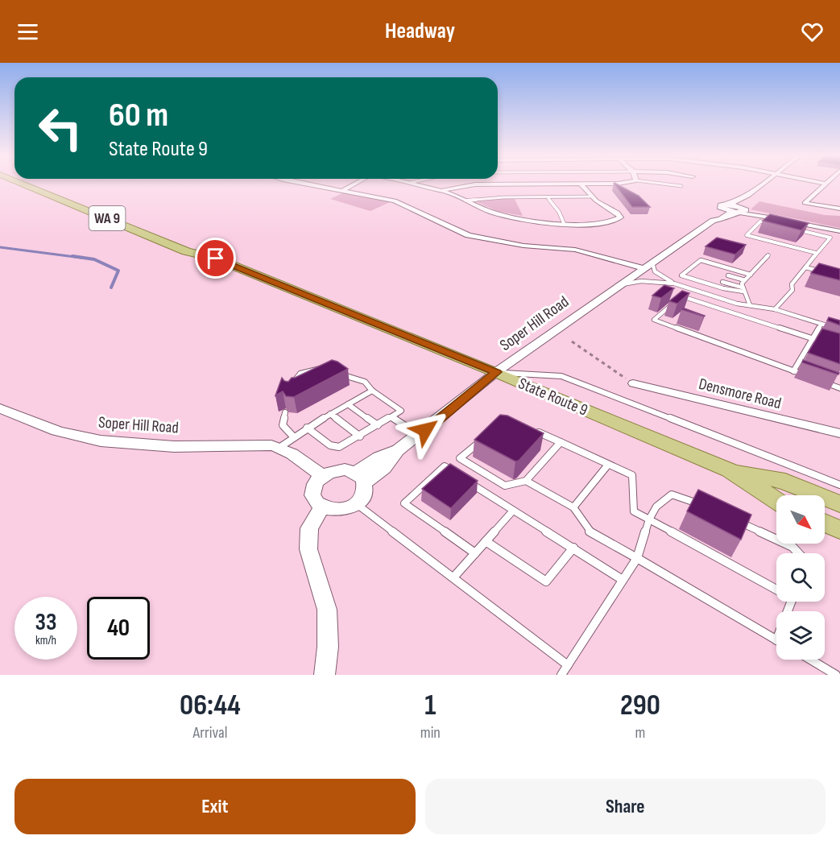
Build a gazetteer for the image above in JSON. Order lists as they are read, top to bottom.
{
  "streets": {
    "main road": ["WA 9", "State Route 9"],
    "street": ["Soper Hill Road", "Densmore Road"]
  },
  "crossings": [
    ["Soper Hill Road", "State Route 9"]
  ],
  "north": "bottom right",
  "page": {
    "header": "Headway",
    "turn": ["60 m", "State Route 9"],
    "speed": "33 km/h",
    "limit": "40",
    "eta": [
      "06:44",
      "Arrival",
      "1",
      "min",
      "290",
      "m"
    ],
    "buttons": ["Exit", "Share"]
  }
}
